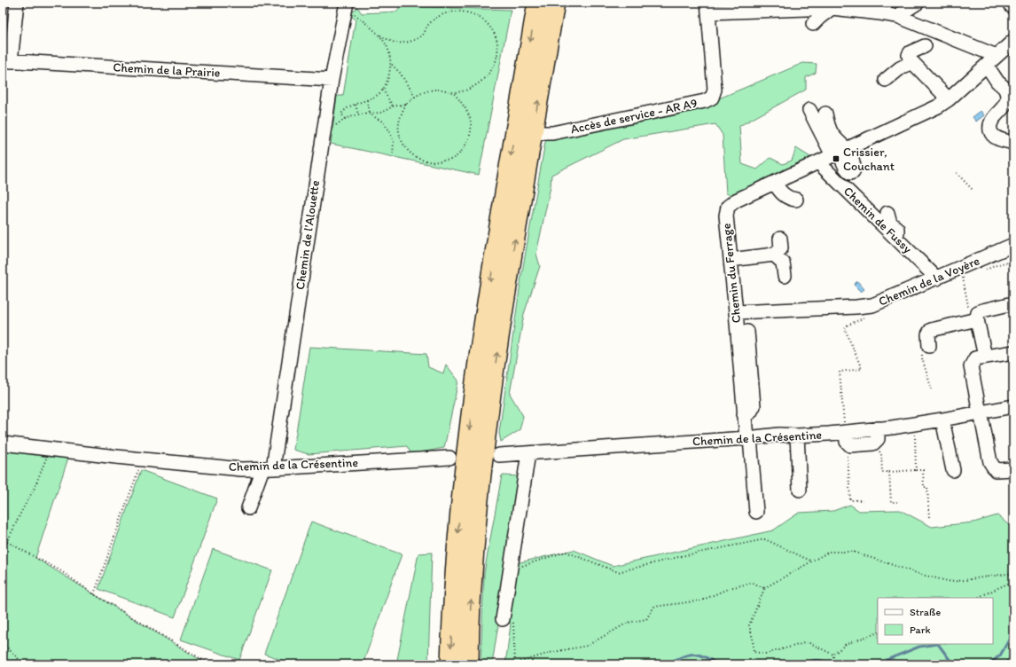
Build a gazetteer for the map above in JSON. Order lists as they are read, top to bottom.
{
  "streets": {
    "street": [
      "Chemin de la Prairie",
      "Accès de service - AR A9",
      "Chemin de Fussy",
      "Chemin de l'Alouette",
      "Chemin du Ferrage",
      "Chemin de la Voyère",
      "Chemin de la Crésentine"
    ]
  },
  "crossings": [
    ["Chemin de la Prairie", "Chemin de l'Alouette"],
    ["Chemin de Fussy", "Chemin du Ferrage"],
    ["Chemin de Fussy", "Chemin de la Voyère"],
    ["Chemin de l'Alouette", "Chemin de la Crésentine"],
    ["Chemin du Ferrage", "Chemin de la Voyère"],
    ["Chemin du Ferrage", "Chemin de la Crésentine"]
  ],
  "places": {
    "transit": ["Crissier, Couchant"]
  },
  "legend": ["Straße", "Park"]
}
